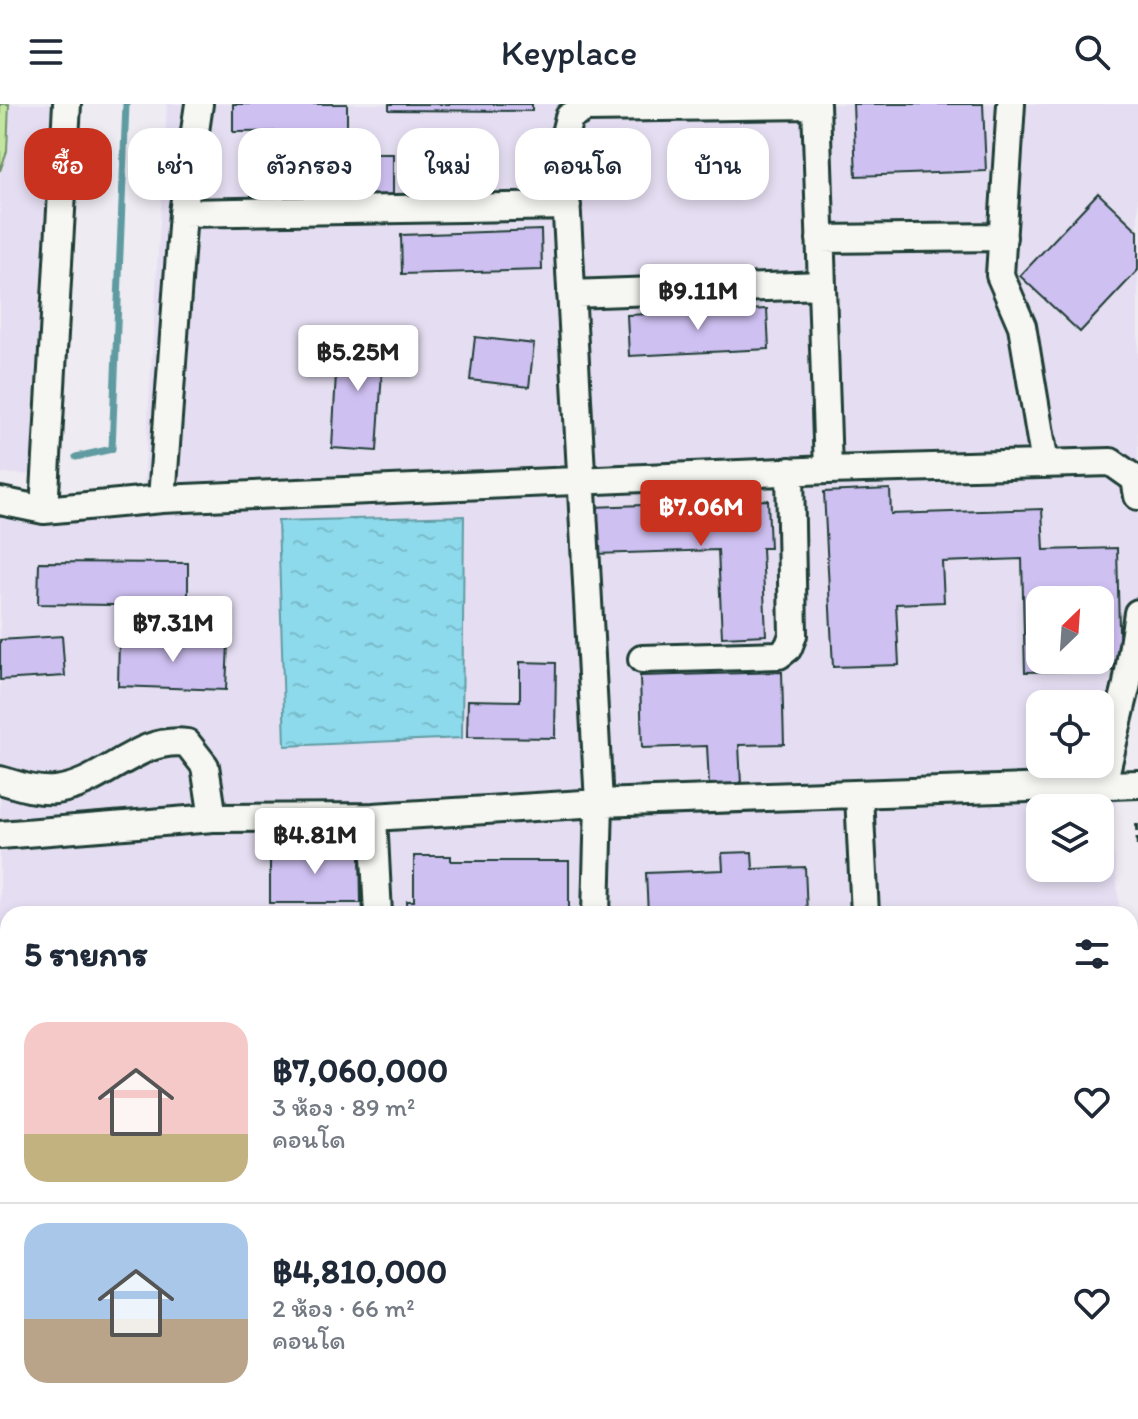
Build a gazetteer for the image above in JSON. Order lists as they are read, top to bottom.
{
  "north": "top right",
  "page": {
    "header": "Keyplace",
    "chip": [
      "ซื้อ",
      "เช่า",
      "ตัวกรอง",
      "ใหม่",
      "คอนโด",
      "บ้าน"
    ],
    "price": [
      "฿9.11M",
      "฿5.25M",
      "฿7.06M",
      "฿7.31M",
      "฿4.81M"
    ],
    "heading": "5 รายการ",
    "list": [
      {
        "name": "฿7,060,000",
        "note": "3 ห้อง · 89 m² · คอนโด"
      },
      {
        "name": "฿4,810,000",
        "note": "2 ห้อง · 66 m² · คอนโด"
      }
    ]
  }
}
